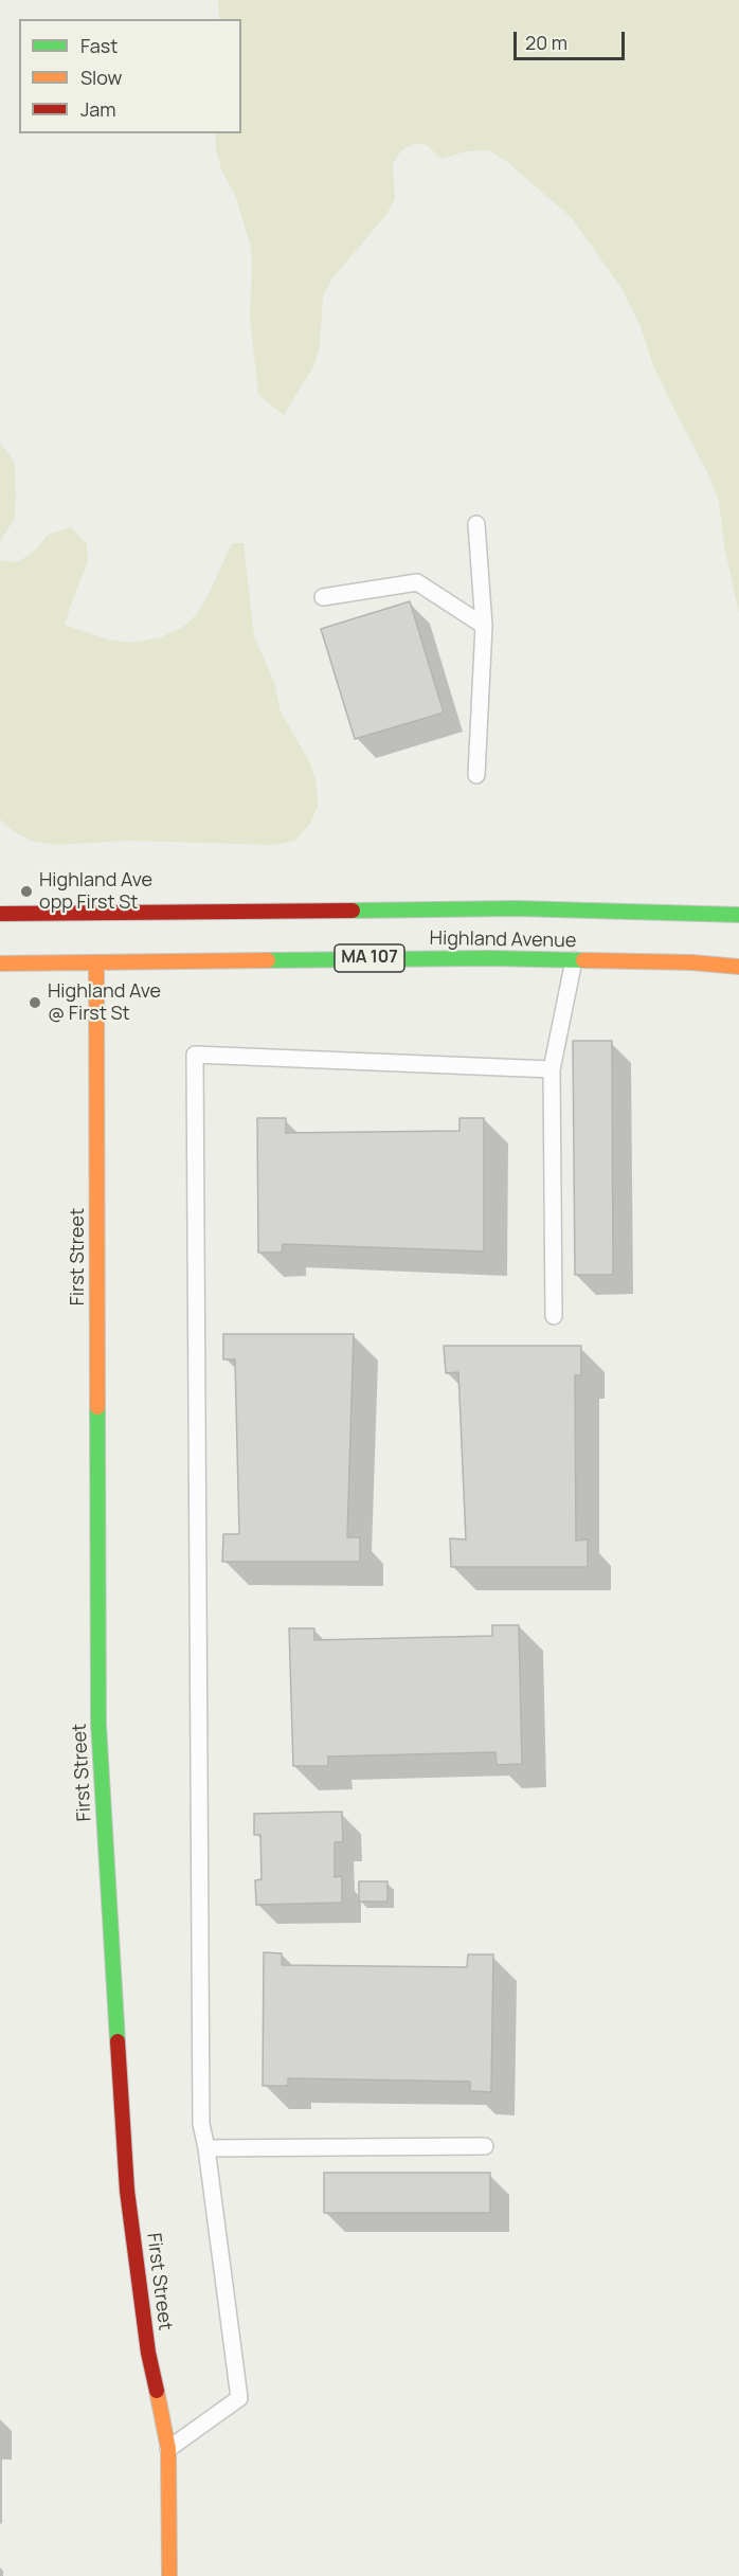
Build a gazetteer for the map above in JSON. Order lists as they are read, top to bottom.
{
  "streets": {
    "street": ["Highland Avenue", "MA 107", "First Street"]
  },
  "crossings": [
    ["Highland Avenue", "First Street"]
  ],
  "places": ["Highland Ave opp First St", "Highland Ave @ First St"],
  "legend": ["Fast", "Slow", "Jam"],
  "scale_bar": "20 m"
}
